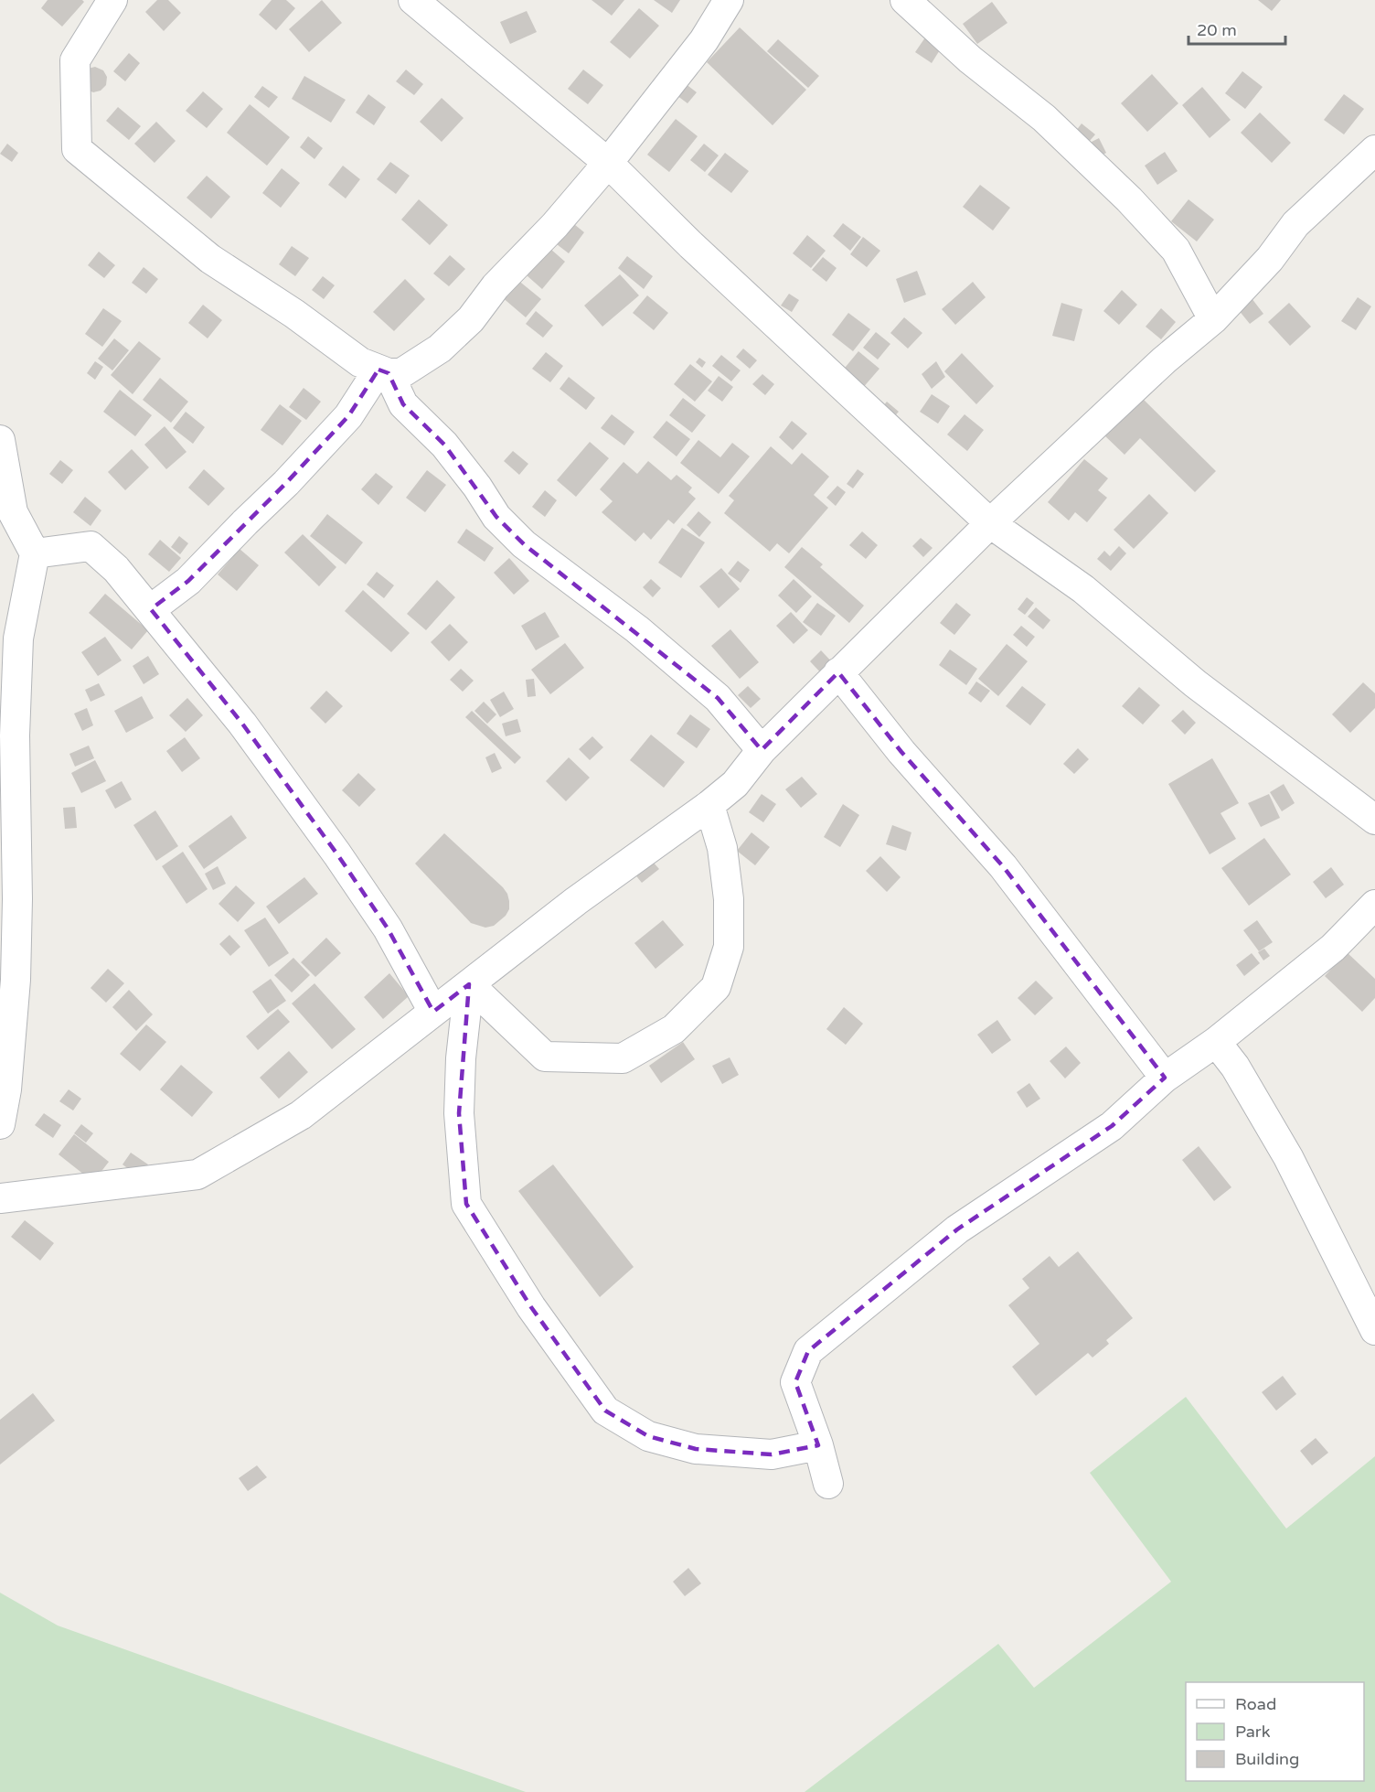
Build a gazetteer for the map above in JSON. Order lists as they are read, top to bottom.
{
  "legend": ["Road", "Park", "Building"],
  "scale_bar": "20 m"
}
